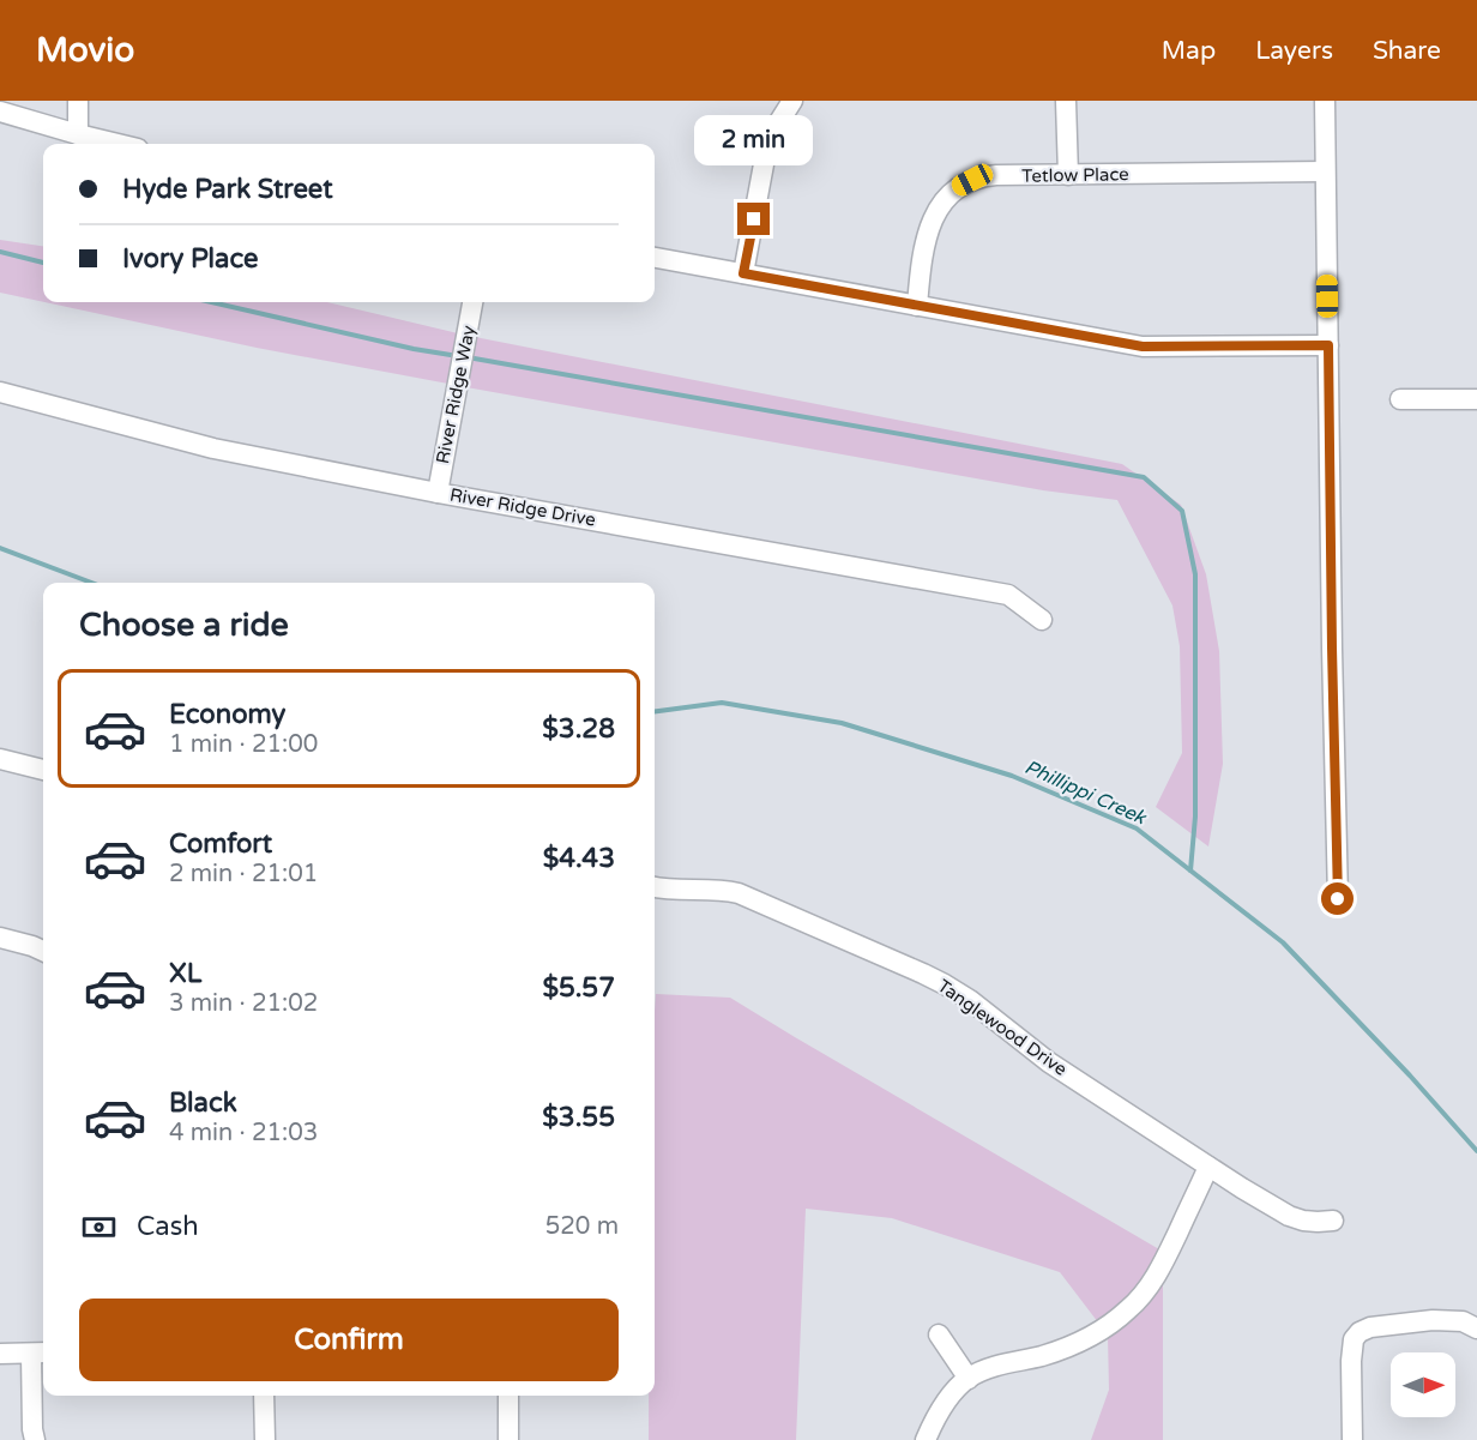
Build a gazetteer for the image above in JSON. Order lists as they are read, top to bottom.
{
  "streets": {
    "street": [
      "Tetlow Place",
      "River Ridge Way",
      "River Ridge Drive",
      "Tanglewood Drive"
    ]
  },
  "crossings": [
    ["River Ridge Way", "River Ridge Drive"]
  ],
  "water": ["Phillippi Creek"],
  "north": "right",
  "page": {
    "header": "Movio",
    "nav": ["Map", "Layers", "Share"],
    "bubble": "2 min",
    "banner": ["Hyde Park Street", "Ivory Place"],
    "heading": "Choose a ride",
    "list": [
      {
        "name": "Economy",
        "note": "1 min · 21:00",
        "value": "$3.28"
      },
      {
        "name": "Comfort",
        "note": "2 min · 21:01",
        "value": "$4.43"
      },
      {
        "name": "XL",
        "note": "3 min · 21:02",
        "value": "$5.57"
      },
      {
        "name": "Black",
        "note": "4 min · 21:03",
        "value": "$3.55"
      }
    ],
    "pay": ["Cash", "520 m"],
    "buttons": "Confirm"
  }
}
